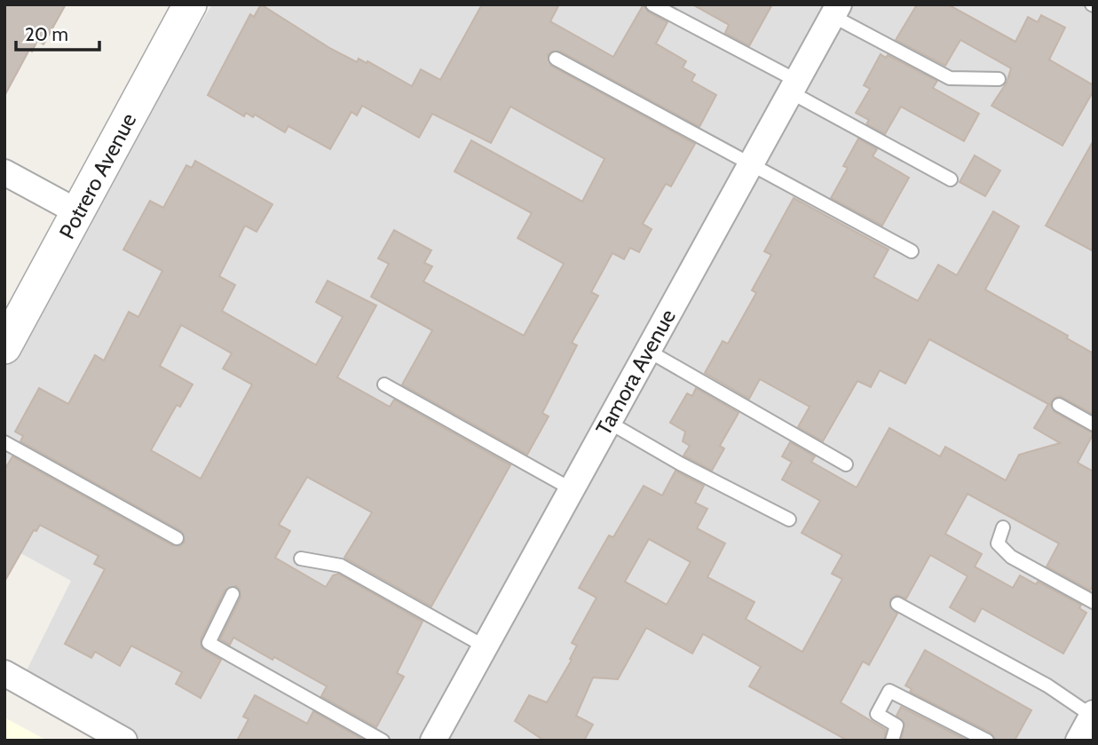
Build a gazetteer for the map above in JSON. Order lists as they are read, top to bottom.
{
  "streets": {
    "street": ["Potrero Avenue", "Tamora Avenue"]
  },
  "scale_bar": "20 m"
}
